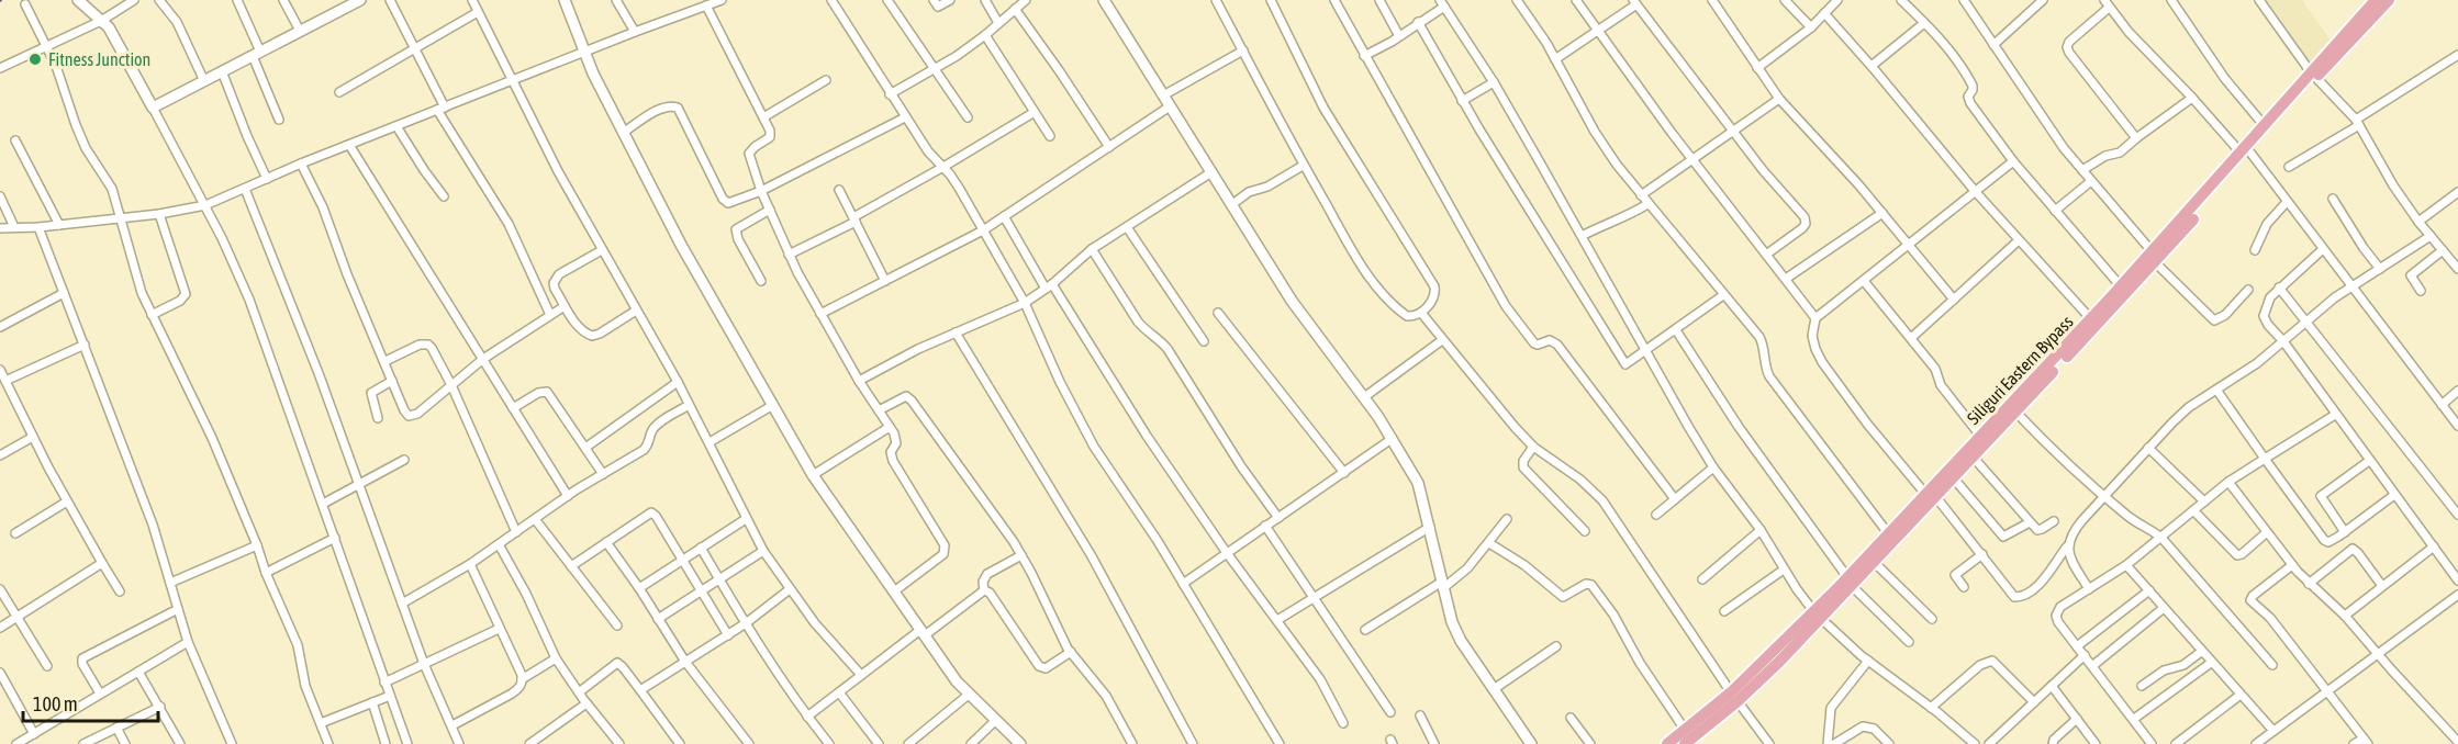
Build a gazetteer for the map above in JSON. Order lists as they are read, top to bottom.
{
  "streets": {
    "main road": ["Siliguri Eastern Bypass"]
  },
  "places": ["Fitness Junction"],
  "scale_bar": "100 m"
}
